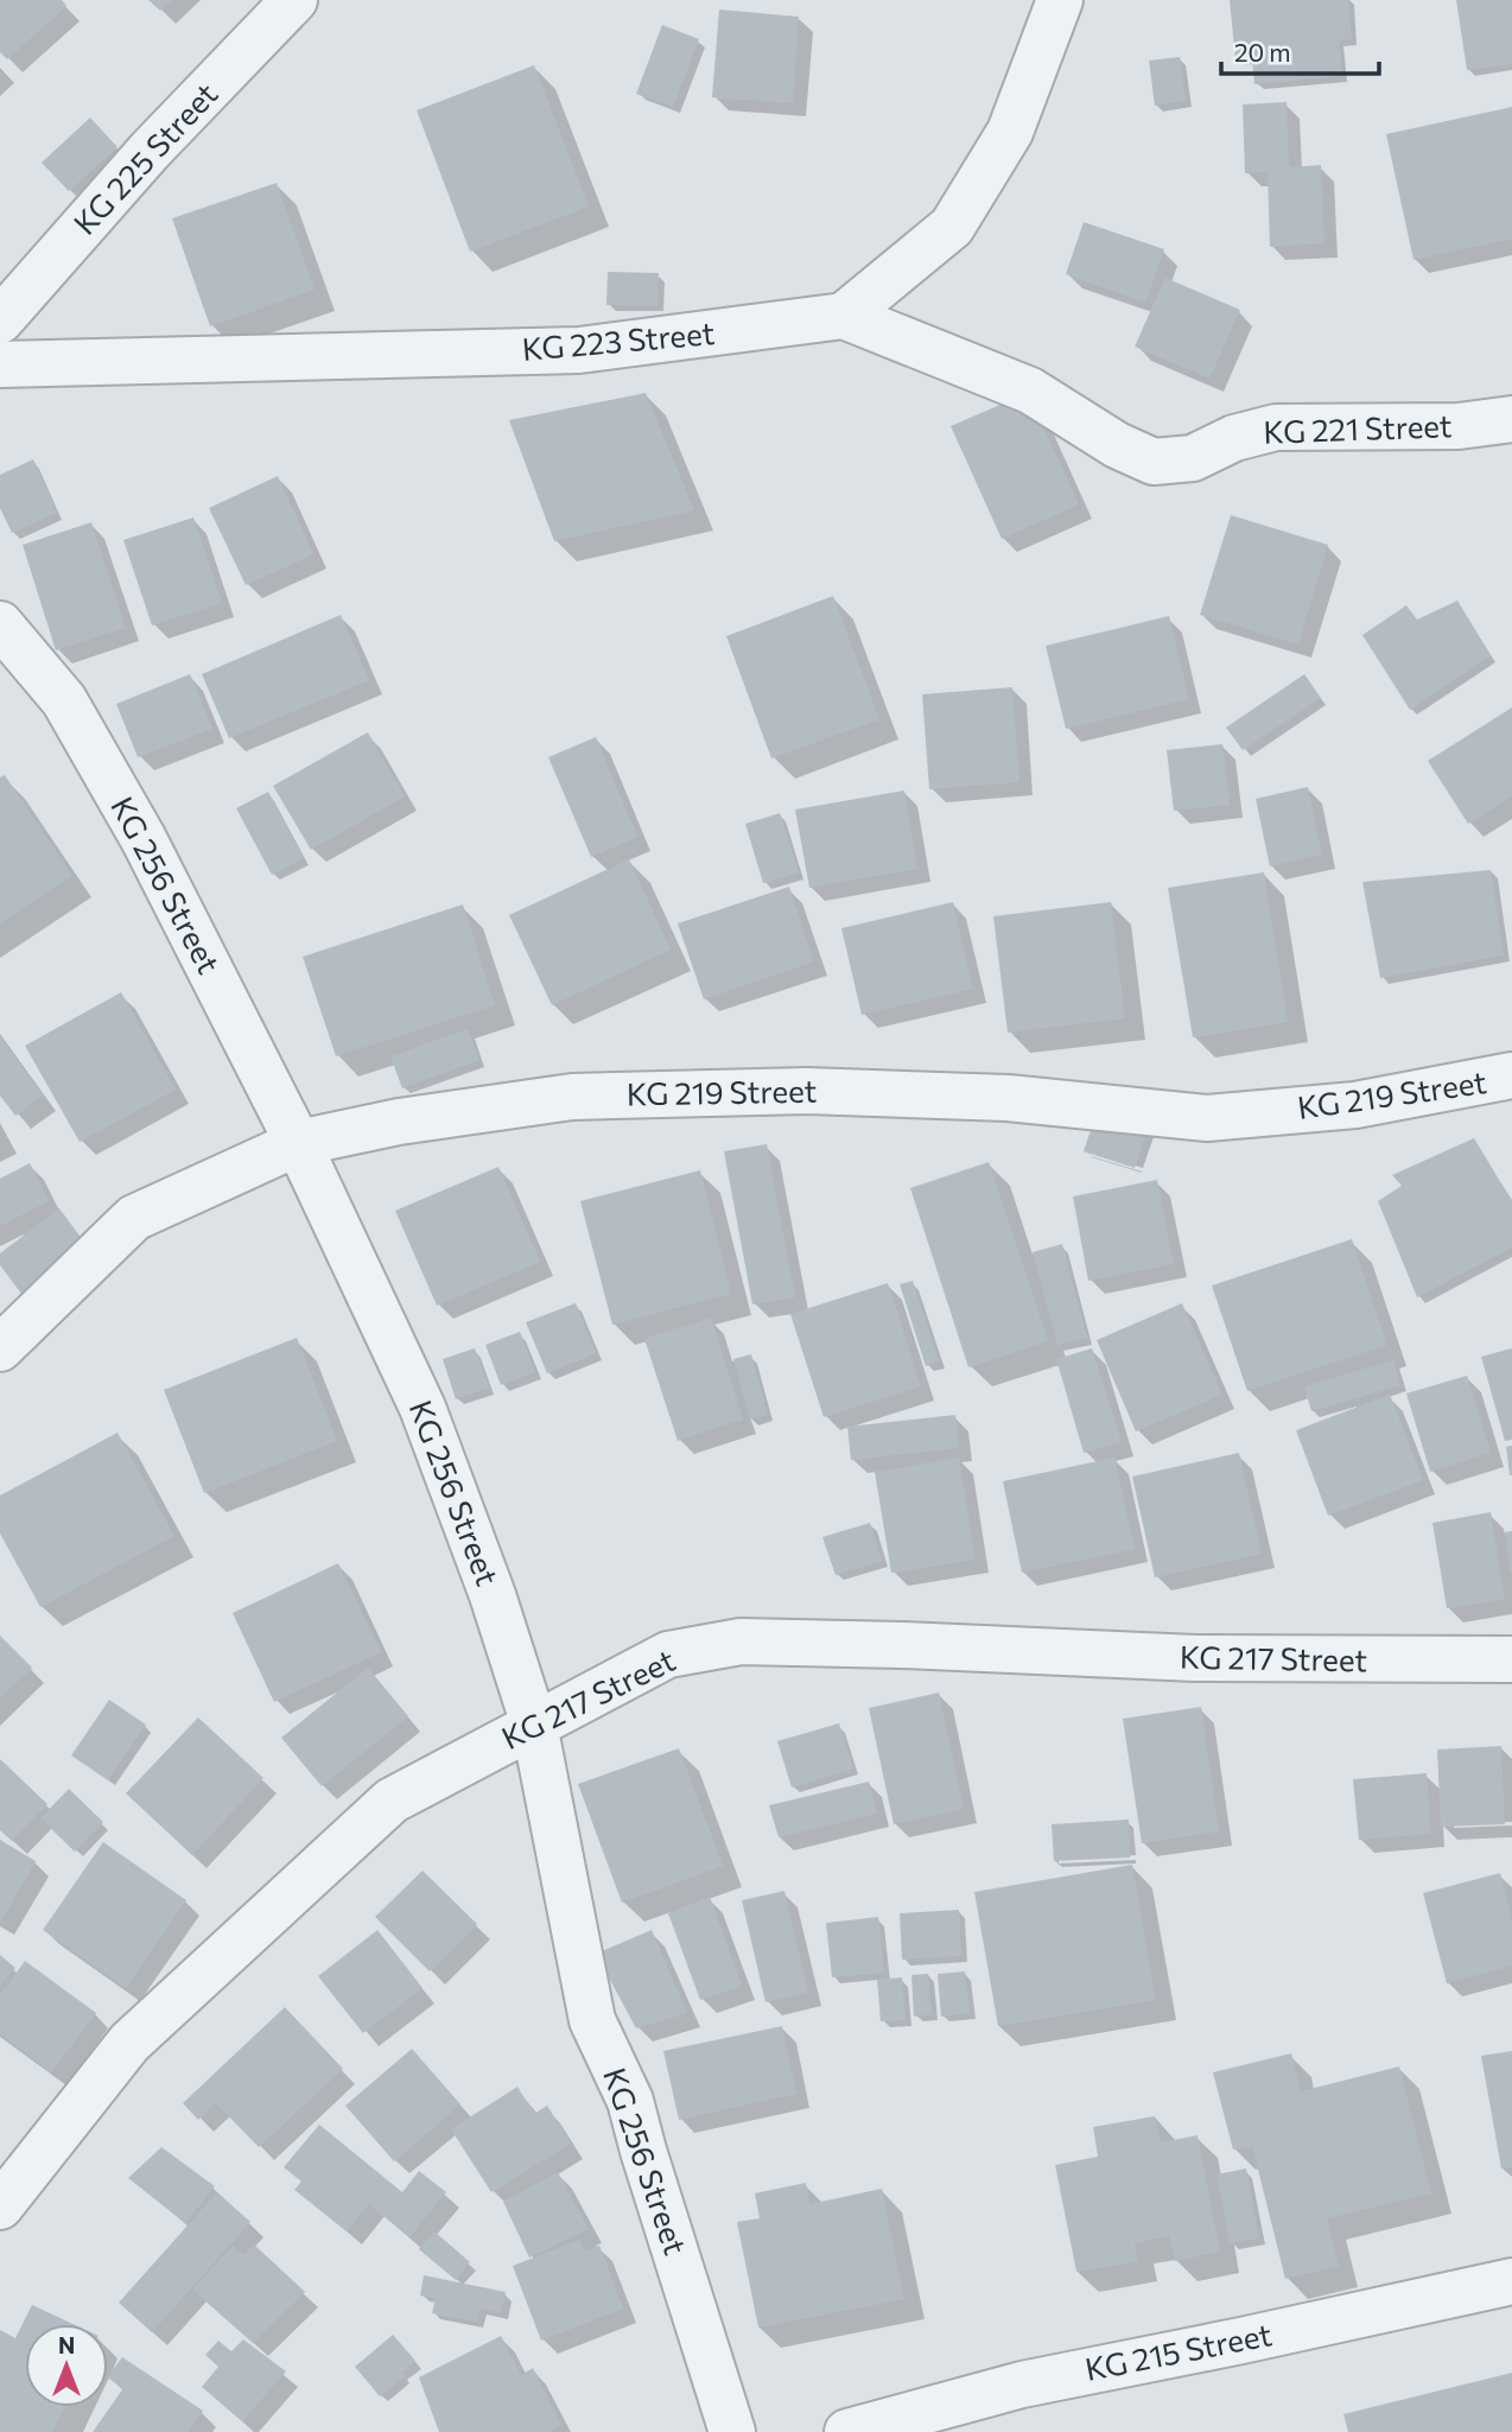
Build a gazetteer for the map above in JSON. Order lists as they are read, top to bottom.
{
  "streets": {
    "street": [
      "KG 225 Street",
      "KG 223 Street",
      "KG 221 Street",
      "KG 256 Street",
      "KG 219 Street",
      "KG 217 Street",
      "KG 215 Street"
    ]
  },
  "crossings": [
    ["KG 223 Street", "KG 221 Street"],
    ["KG 256 Street", "KG 219 Street"],
    ["KG 256 Street", "KG 217 Street"]
  ],
  "scale_bar": "20 m",
  "north": "top"
}
